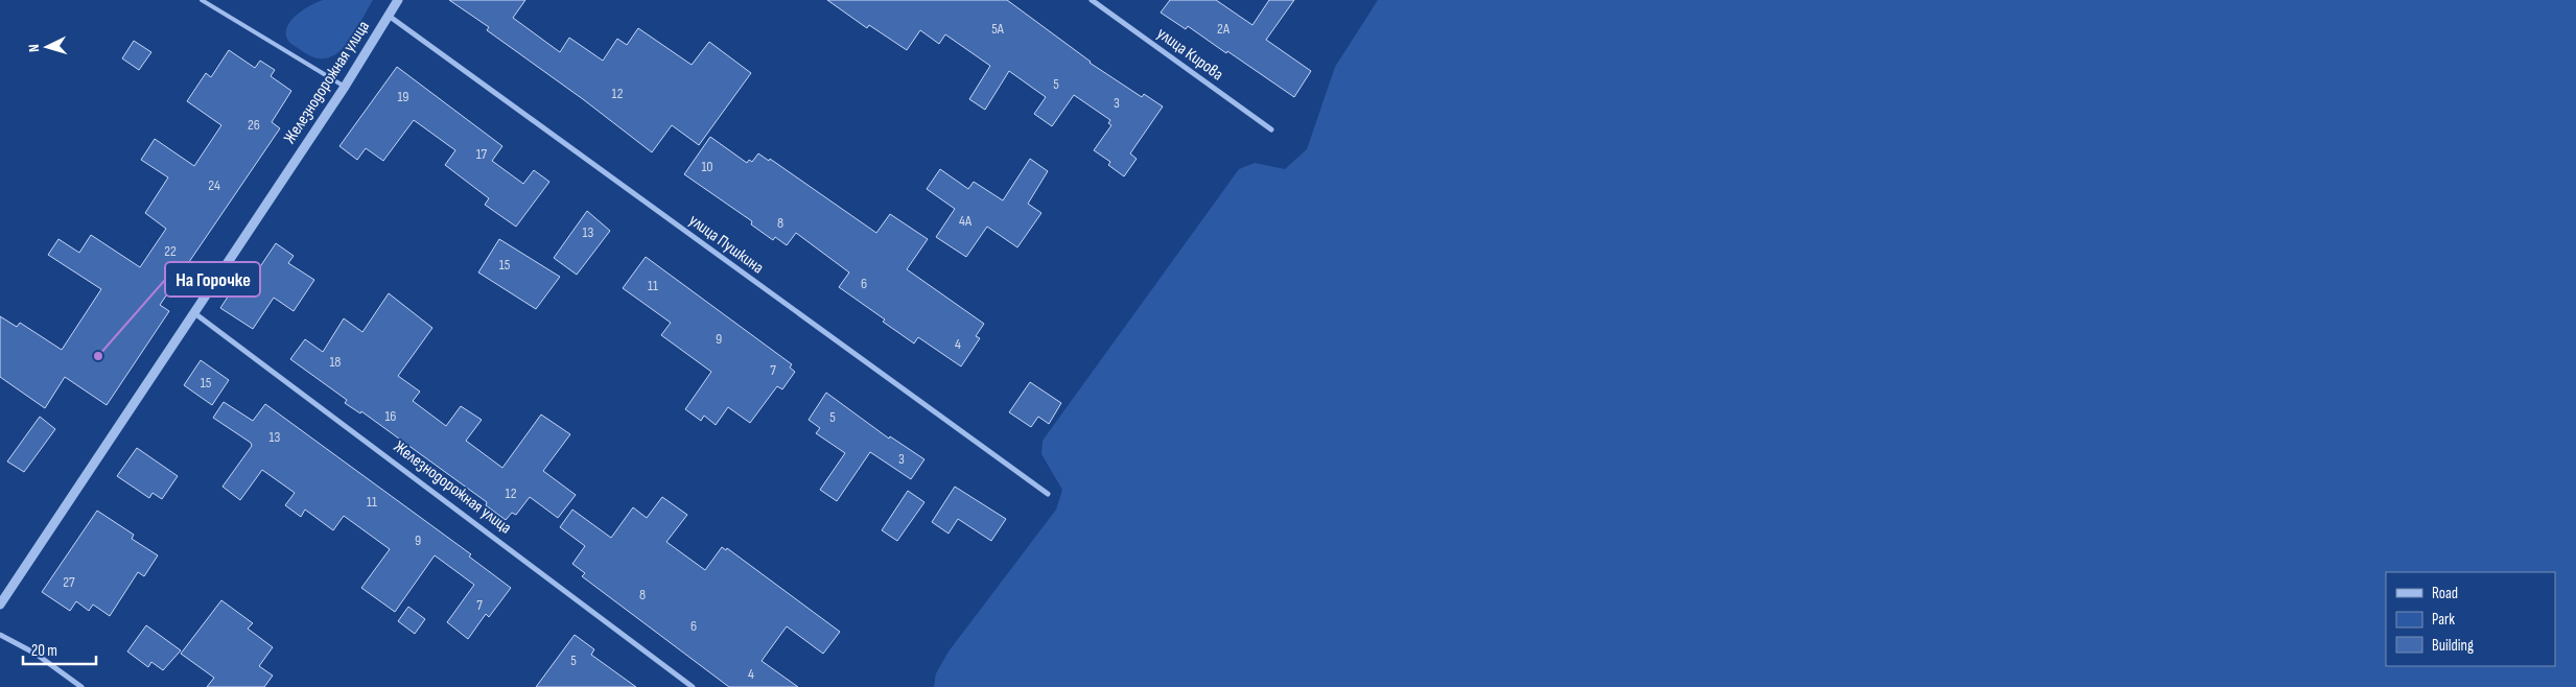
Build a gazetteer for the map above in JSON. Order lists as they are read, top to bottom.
{
  "streets": {
    "street": ["улица Кирова", "Железнодорожная улица", "улица Пушкина"]
  },
  "crossings": [
    ["Железнодорожная улица", "улица Пушкина"]
  ],
  "places": ["На Горочке"],
  "house_numbers": [
    "5А",
    "2А",
    "5",
    "12",
    "19",
    "3",
    "26",
    "17",
    "10",
    "24",
    "4А",
    "8",
    "13",
    "22",
    "15",
    "6",
    "11",
    "9",
    "4",
    "18",
    "7",
    "15",
    "16",
    "5",
    "13",
    "3",
    "12",
    "11",
    "9",
    "27",
    "8",
    "7",
    "6",
    "5",
    "4"
  ],
  "legend": ["Road", "Park", "Building"],
  "scale_bar": "20 m",
  "north": "left"
}
